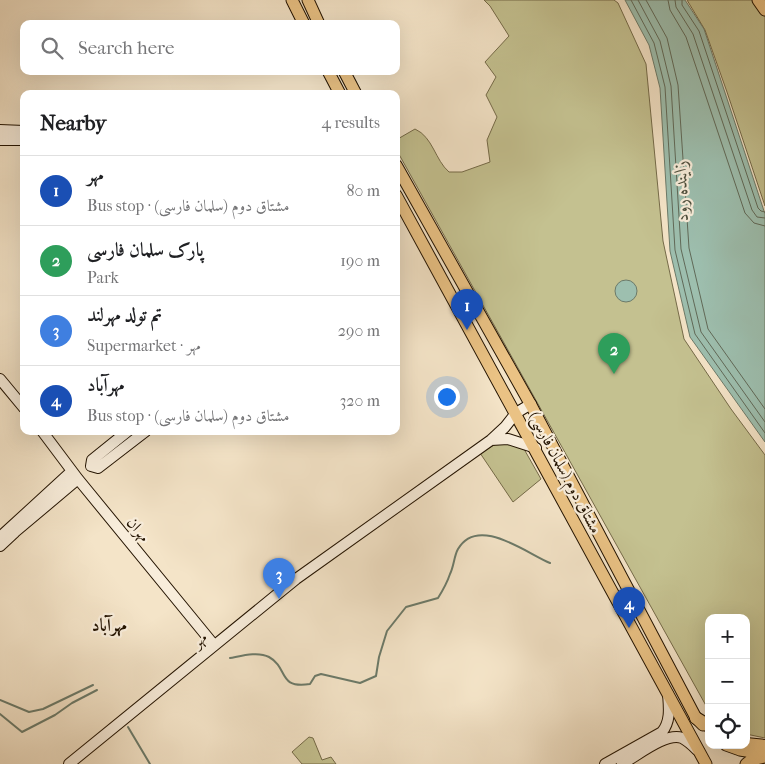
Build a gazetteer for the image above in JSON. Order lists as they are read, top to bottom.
{
  "streets": {
    "main road": ["مشتاق دوم (سلمان فارسی)"],
    "street": ["مهران", "مهر"]
  },
  "crossings": [
    ["مشتاق دوم (سلمان فارسی)", "مهر"],
    ["مهران", "مهر"]
  ],
  "districts": ["مهرآباد"],
  "water": ["زاینده رود"],
  "page": {
    "search": "Search here",
    "heading": ["Nearby", "4 results"],
    "list": [
      {
        "mark": "1",
        "name": "مهر",
        "note": "Bus stop · مشتاق دوم (سلمان فارسی)",
        "value": "80 m"
      },
      {
        "mark": "2",
        "name": "پارک سلمان فارسی",
        "note": "Park",
        "value": "190 m"
      },
      {
        "mark": "3",
        "name": "تم تولد مهرلند",
        "note": "Supermarket · مهر",
        "value": "290 m"
      },
      {
        "mark": "4",
        "name": "مهرآباد",
        "note": "Bus stop · مشتاق دوم (سلمان فارسی)",
        "value": "320 m"
      }
    ],
    "pins": [
      "1",
      "2",
      "3",
      "4"
    ],
    "map_buttons": ["+", "−"]
  }
}
